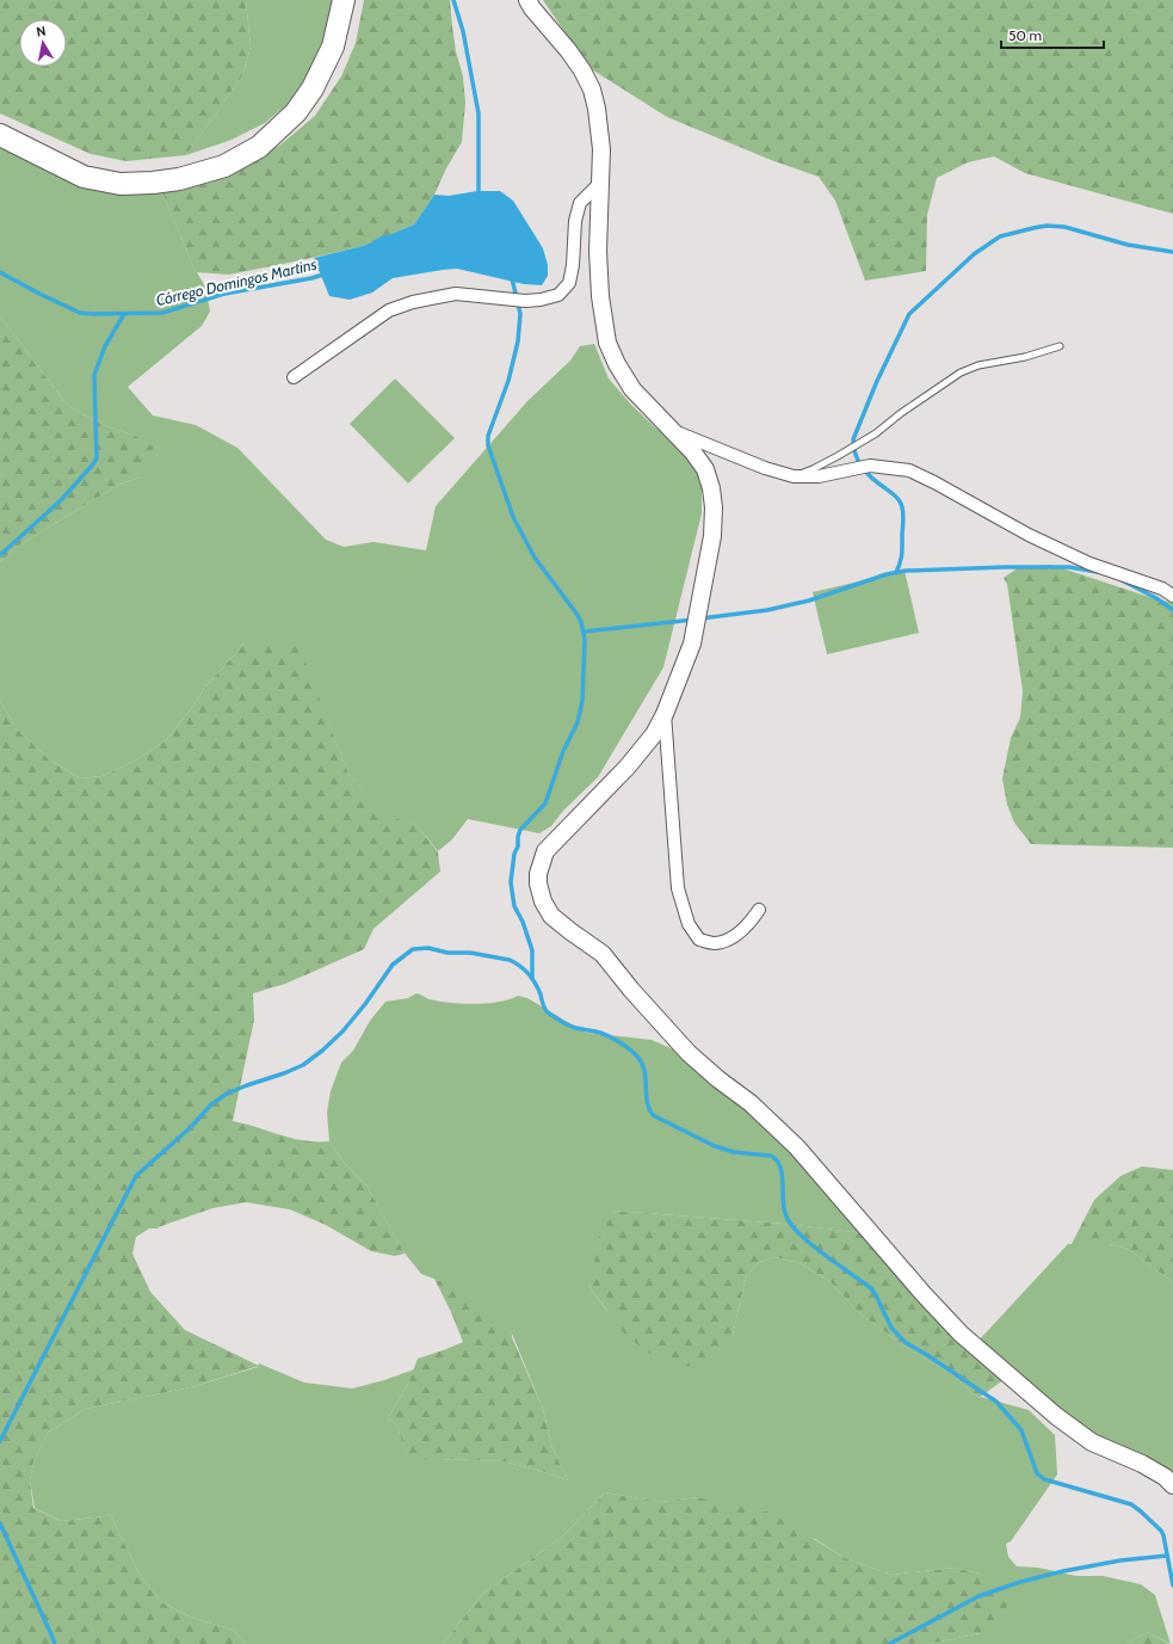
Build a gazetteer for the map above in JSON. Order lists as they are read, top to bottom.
{
  "water": ["Córrego Domingos Martins"],
  "scale_bar": "50 m",
  "north": "top"
}
